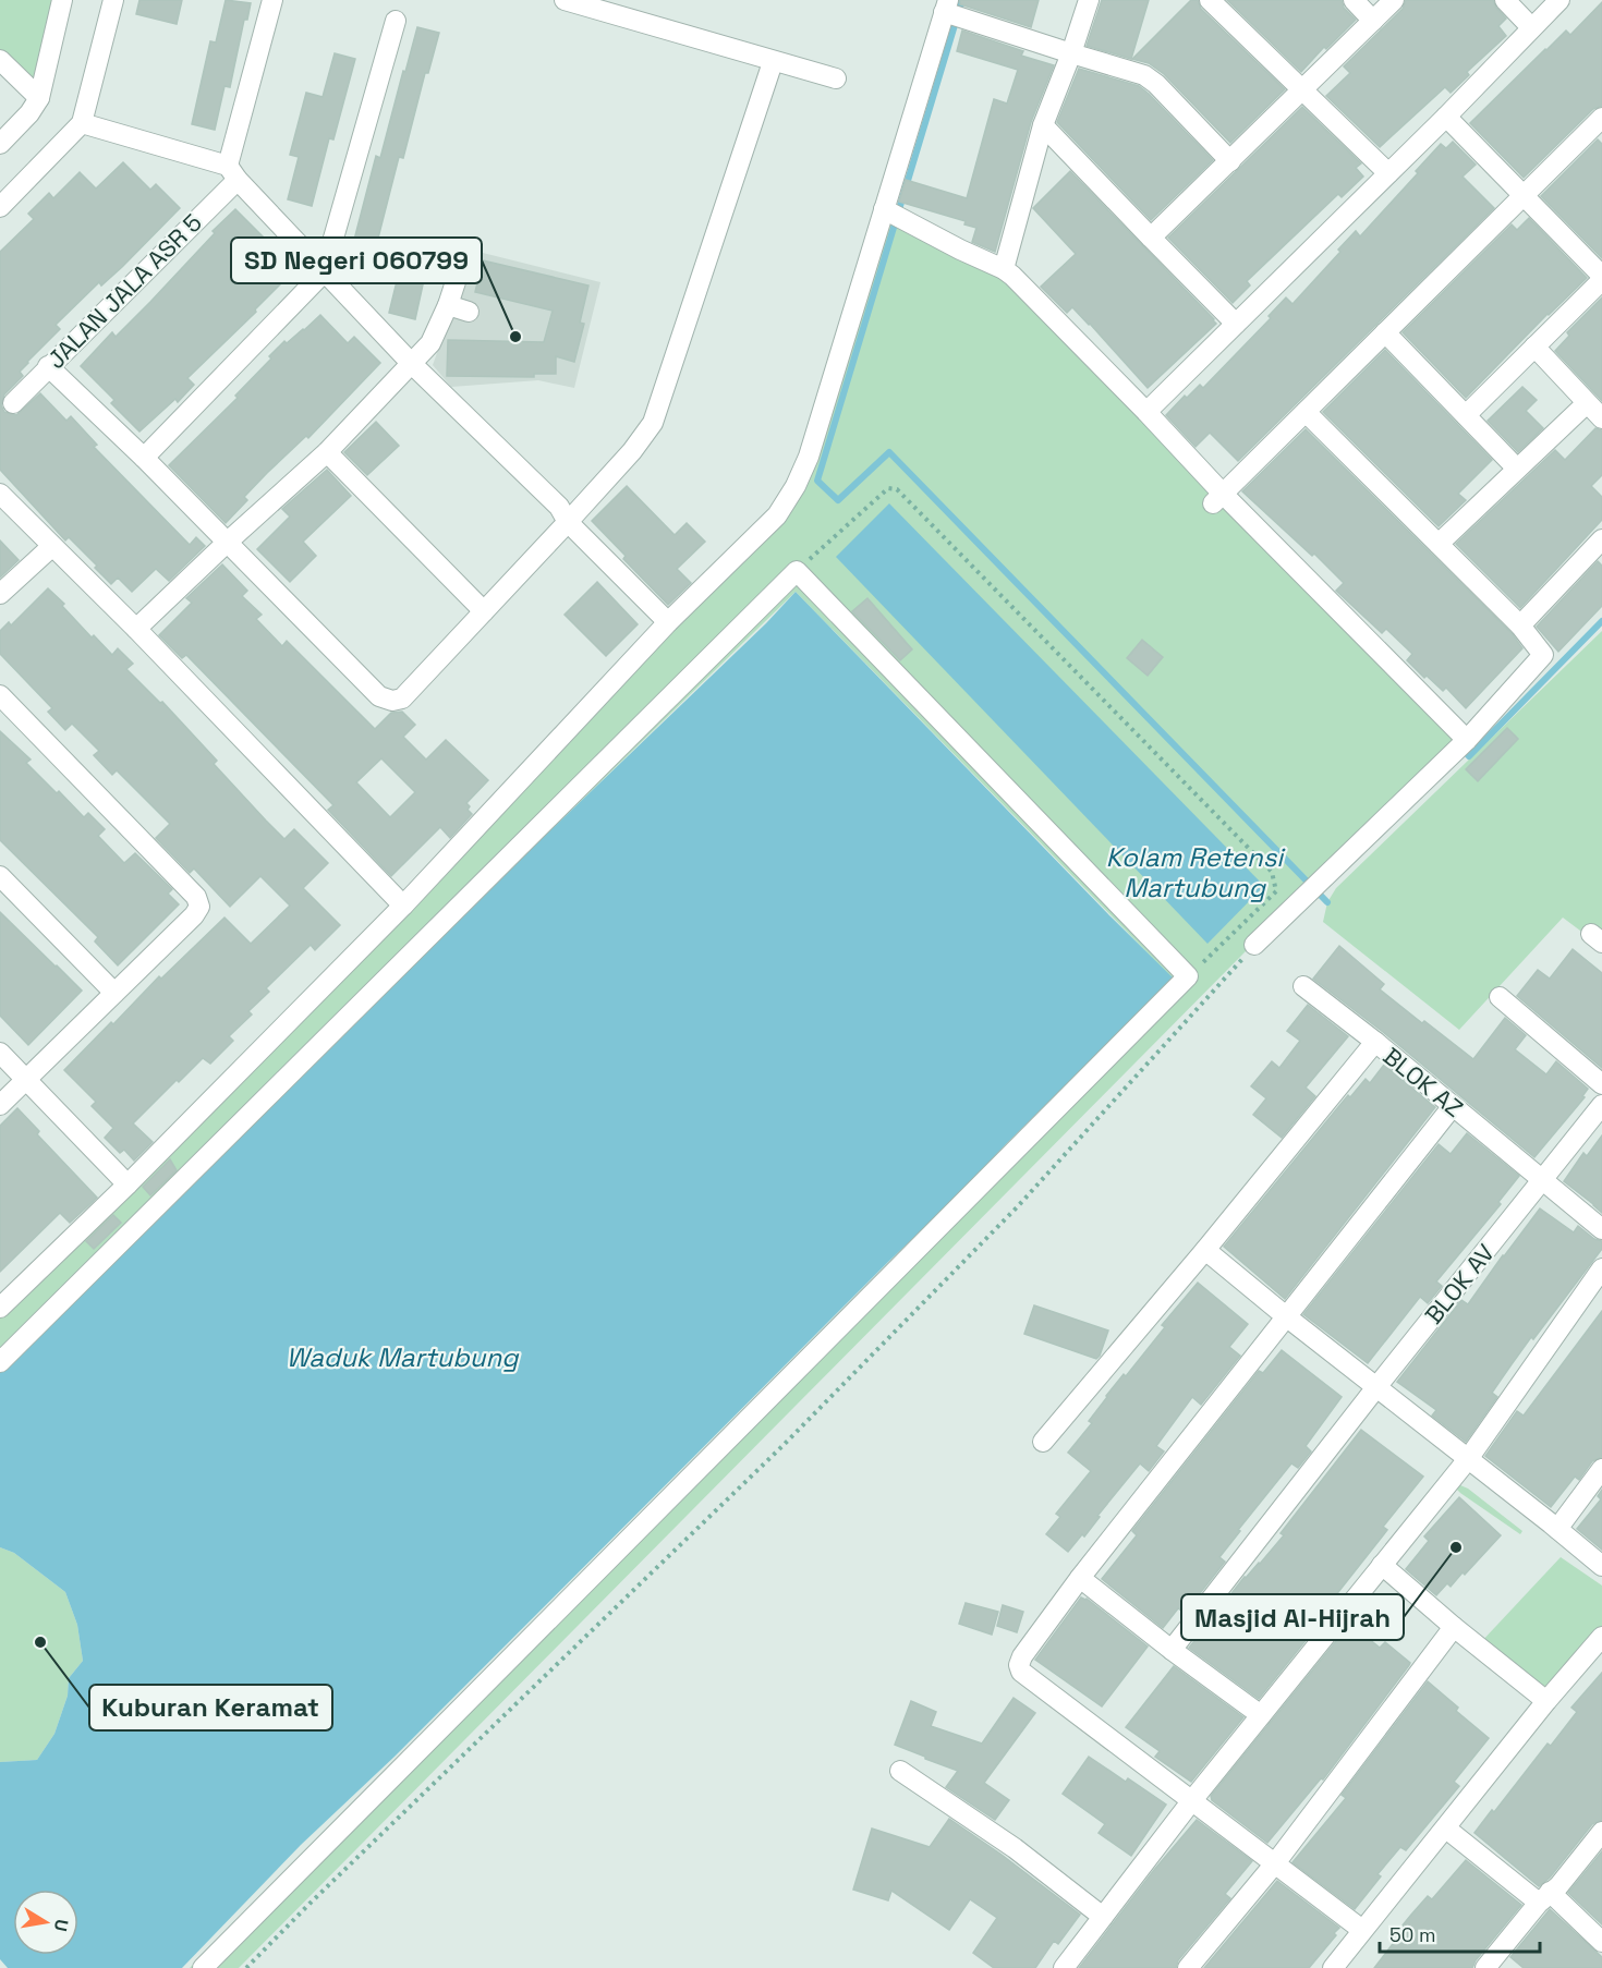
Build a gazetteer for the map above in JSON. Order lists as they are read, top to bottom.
{
  "streets": {
    "street": ["JALAN JALA ASR 5", "BLOK AZ", "BLOK AV"]
  },
  "crossings": [
    ["BLOK AZ", "BLOK AV"]
  ],
  "water": ["Kolam Retensi Martubung", "Waduk Martubung"],
  "places": ["SD Negeri 060799", "Masjid Al-Hijrah", "Kuburan Keramat"],
  "scale_bar": "50 m",
  "north": "right"
}
